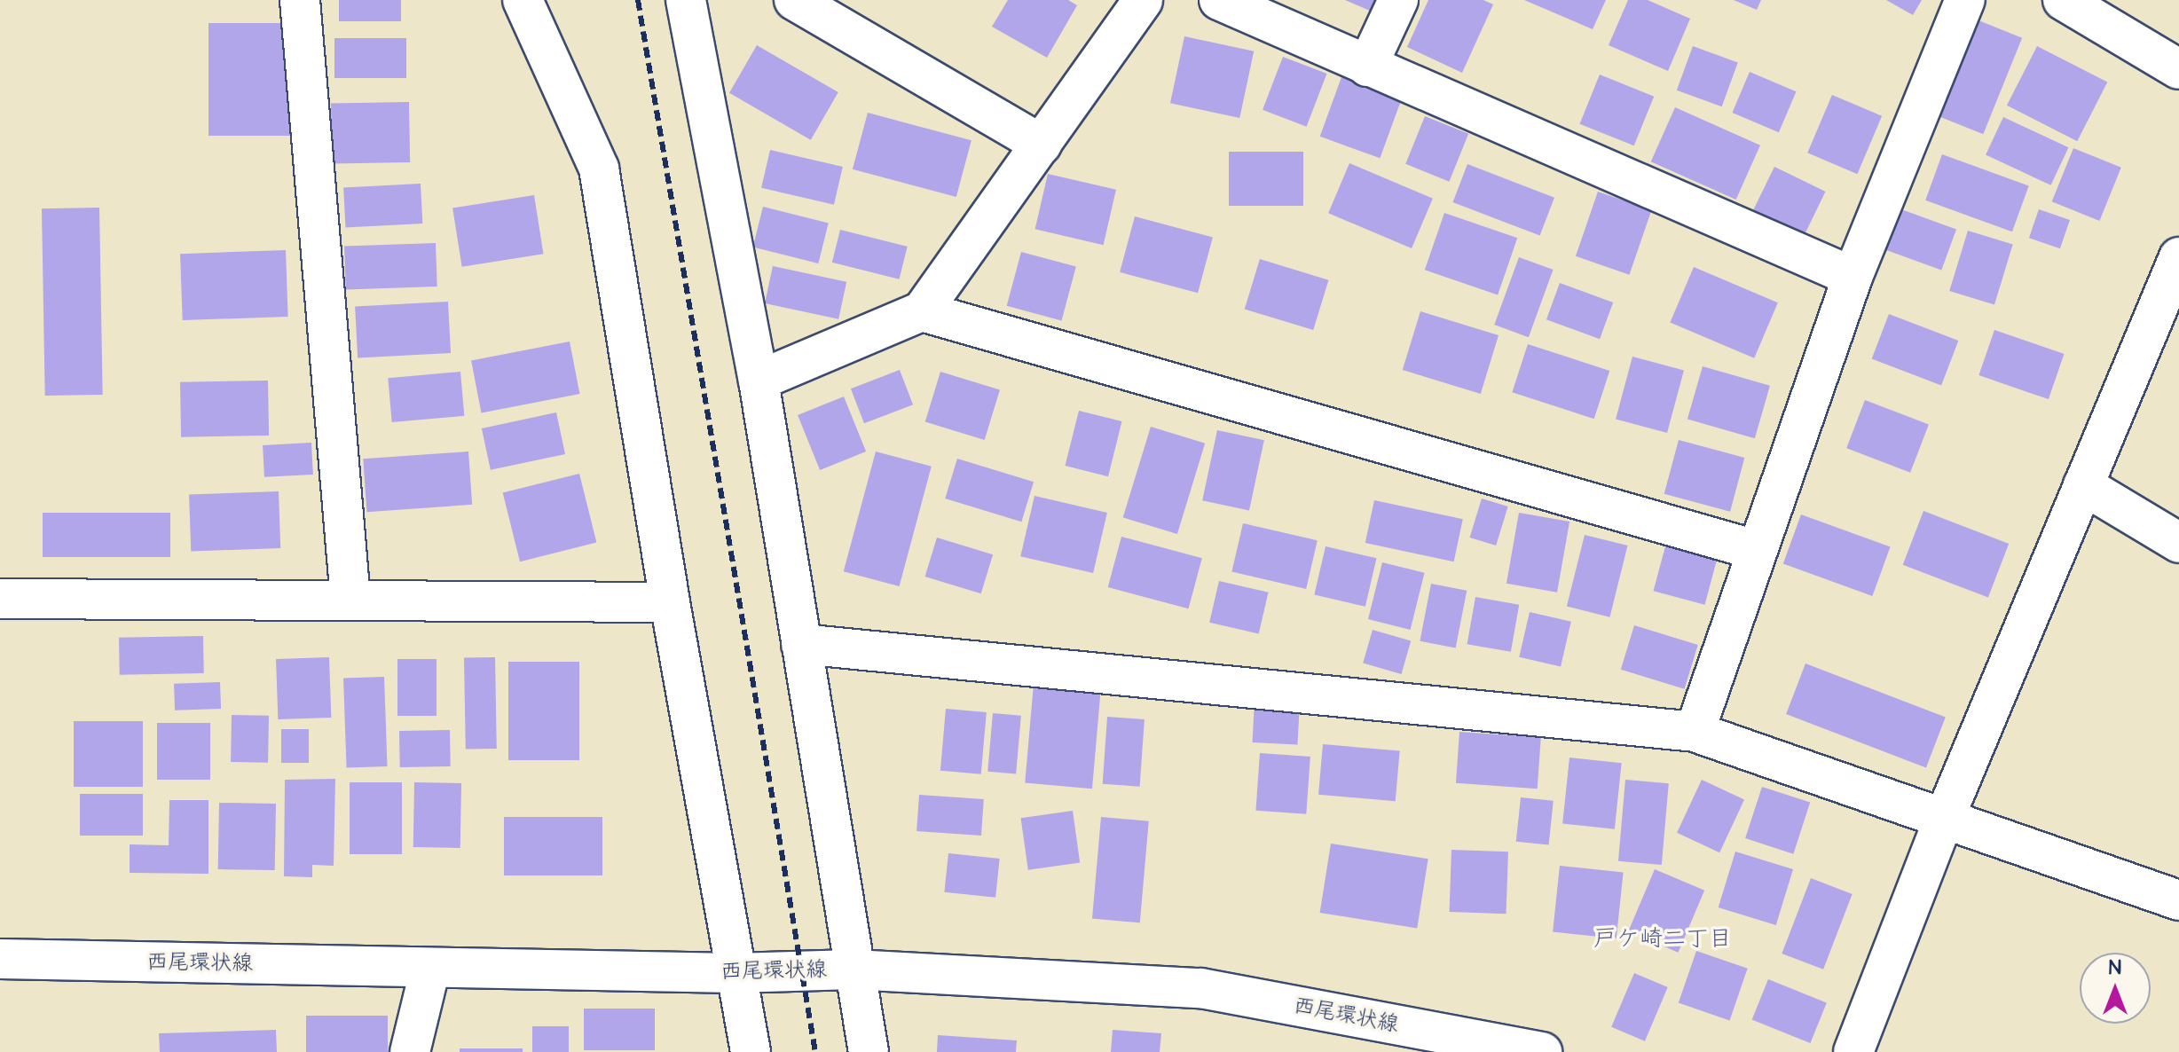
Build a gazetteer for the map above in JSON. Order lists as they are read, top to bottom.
{
  "streets": {
    "street": ["西尾環状線"]
  },
  "districts": ["戸ケ崎二丁目"],
  "north": "top"
}
